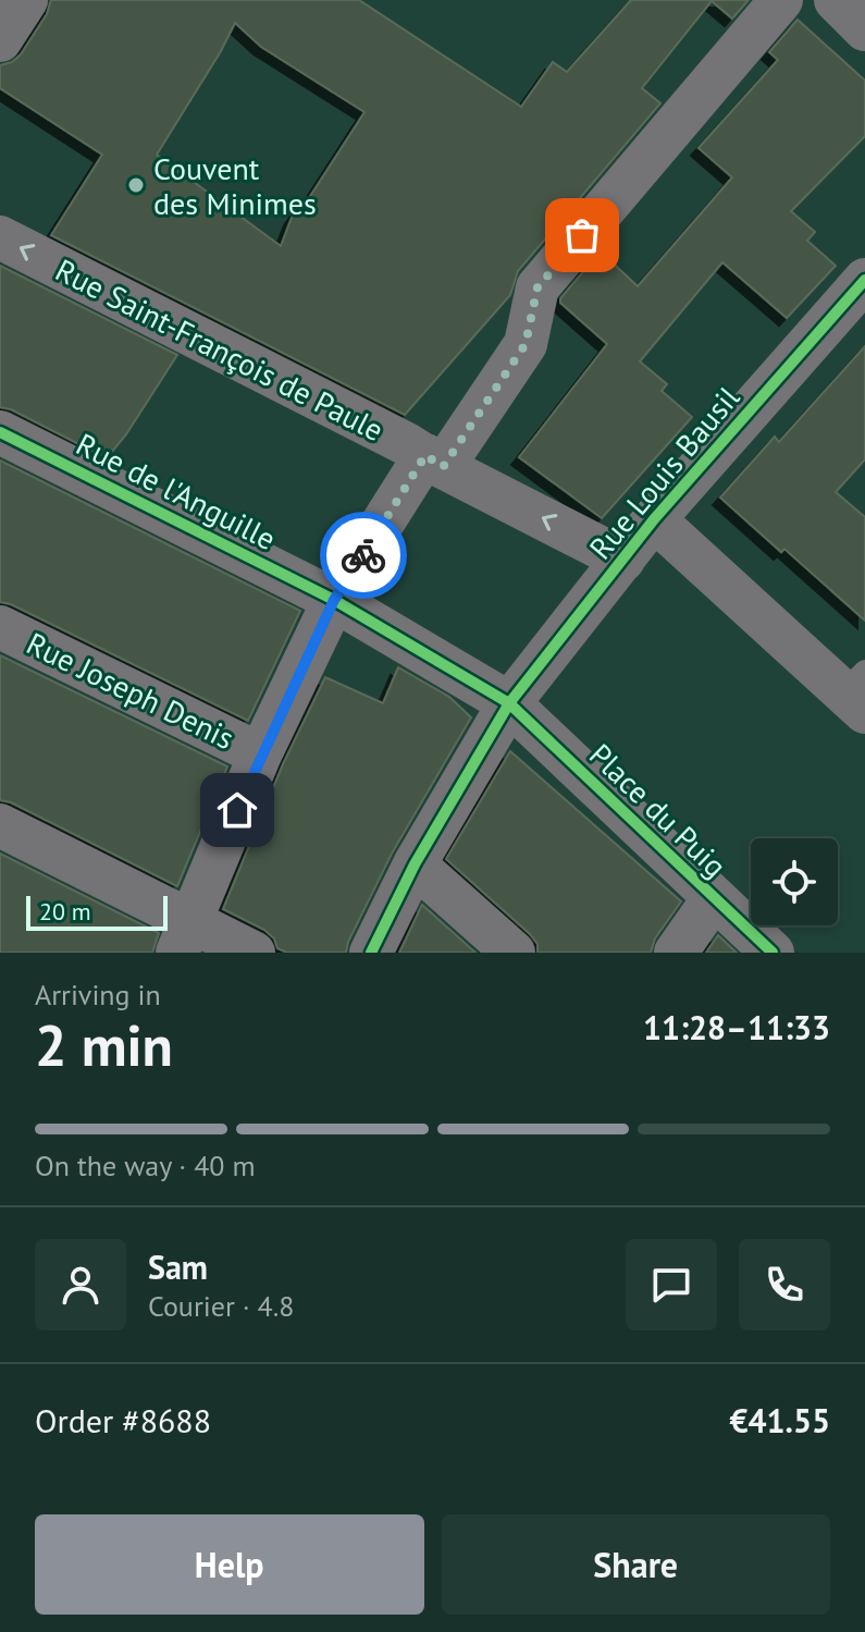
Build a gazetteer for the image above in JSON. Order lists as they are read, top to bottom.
{
  "streets": {
    "street": [
      "Rue Saint-François de Paule",
      "Rue Louis Bausil",
      "Rue de l'Anguille",
      "Rue Joseph Denis",
      "Place du Puig"
    ]
  },
  "crossings": [
    ["Rue Saint-François de Paule", "Rue Louis Bausil"],
    ["Rue Louis Bausil", "Rue de l'Anguille"],
    ["Rue Louis Bausil", "Place du Puig"],
    ["Rue de l'Anguille", "Place du Puig"]
  ],
  "one_way": ["Rue Saint-François de Paule"],
  "places": ["Couvent des Minimes"],
  "scale_bar": "20 m",
  "page": {
    "scale": "20 m",
    "heading": ["2 min", "Arriving in", "11:28–11:33"],
    "panel": [
      "Sam",
      "Courier · 4.8",
      "Order #8688",
      "€41.55"
    ],
    "bar": "On the way · 40 m",
    "buttons": ["Help", "Share"]
  }
}
